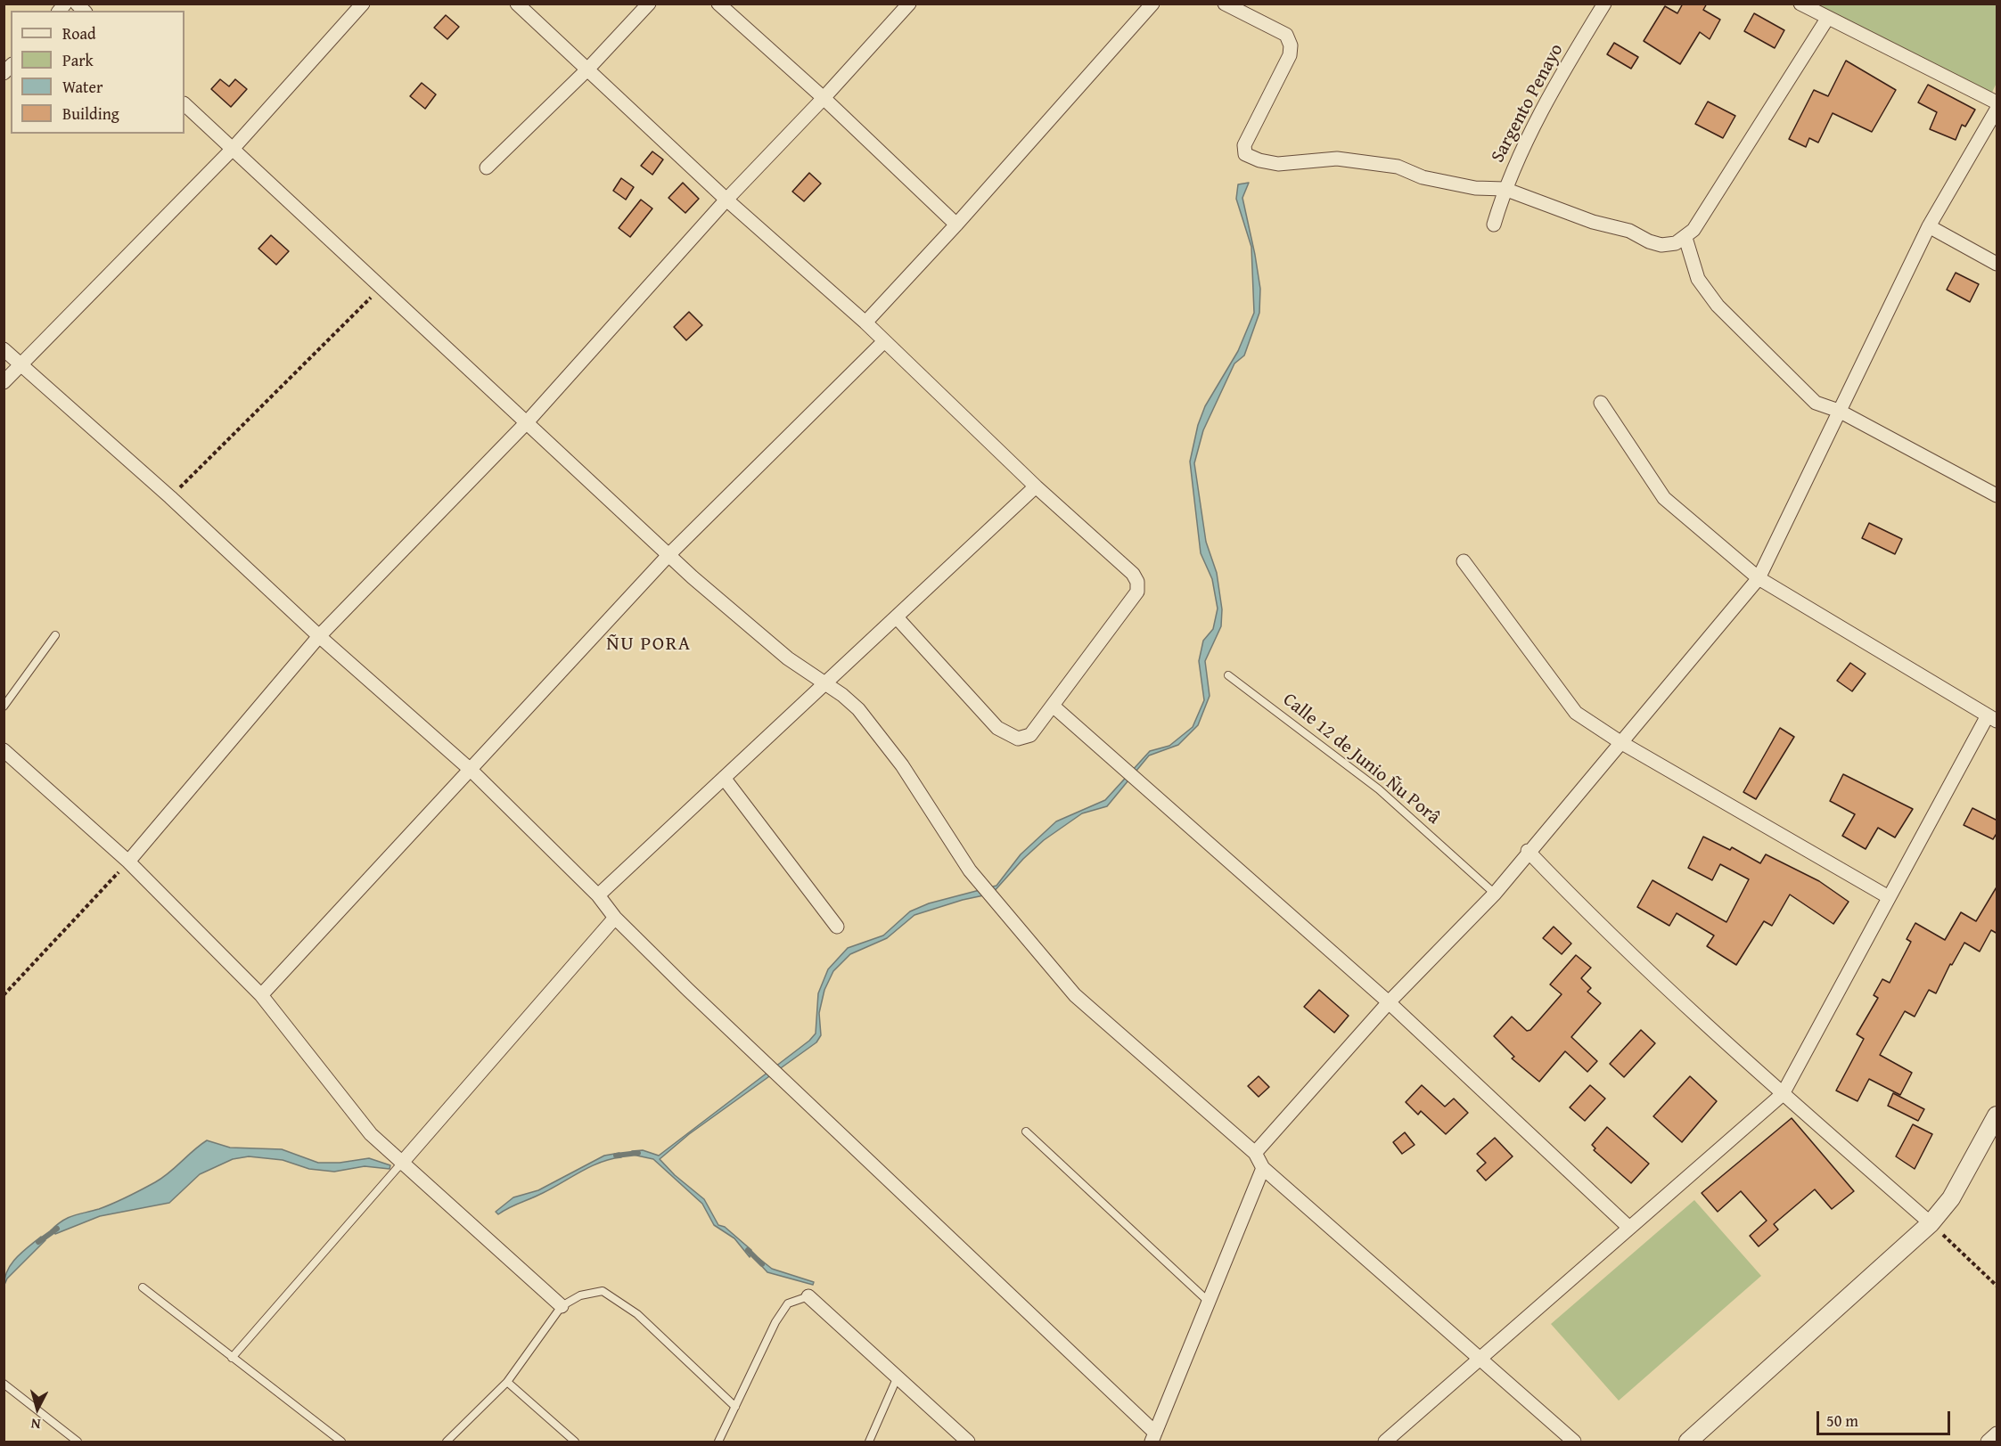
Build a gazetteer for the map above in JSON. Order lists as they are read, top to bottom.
{
  "streets": {
    "street": ["Sargento Penayo"],
    "lane": ["Calle 12 de Junio Ñu Porâ"]
  },
  "districts": ["ÑU PORA"],
  "legend": [
    "Road",
    "Park",
    "Water",
    "Building"
  ],
  "scale_bar": "50 m",
  "north": "bottom"
}
